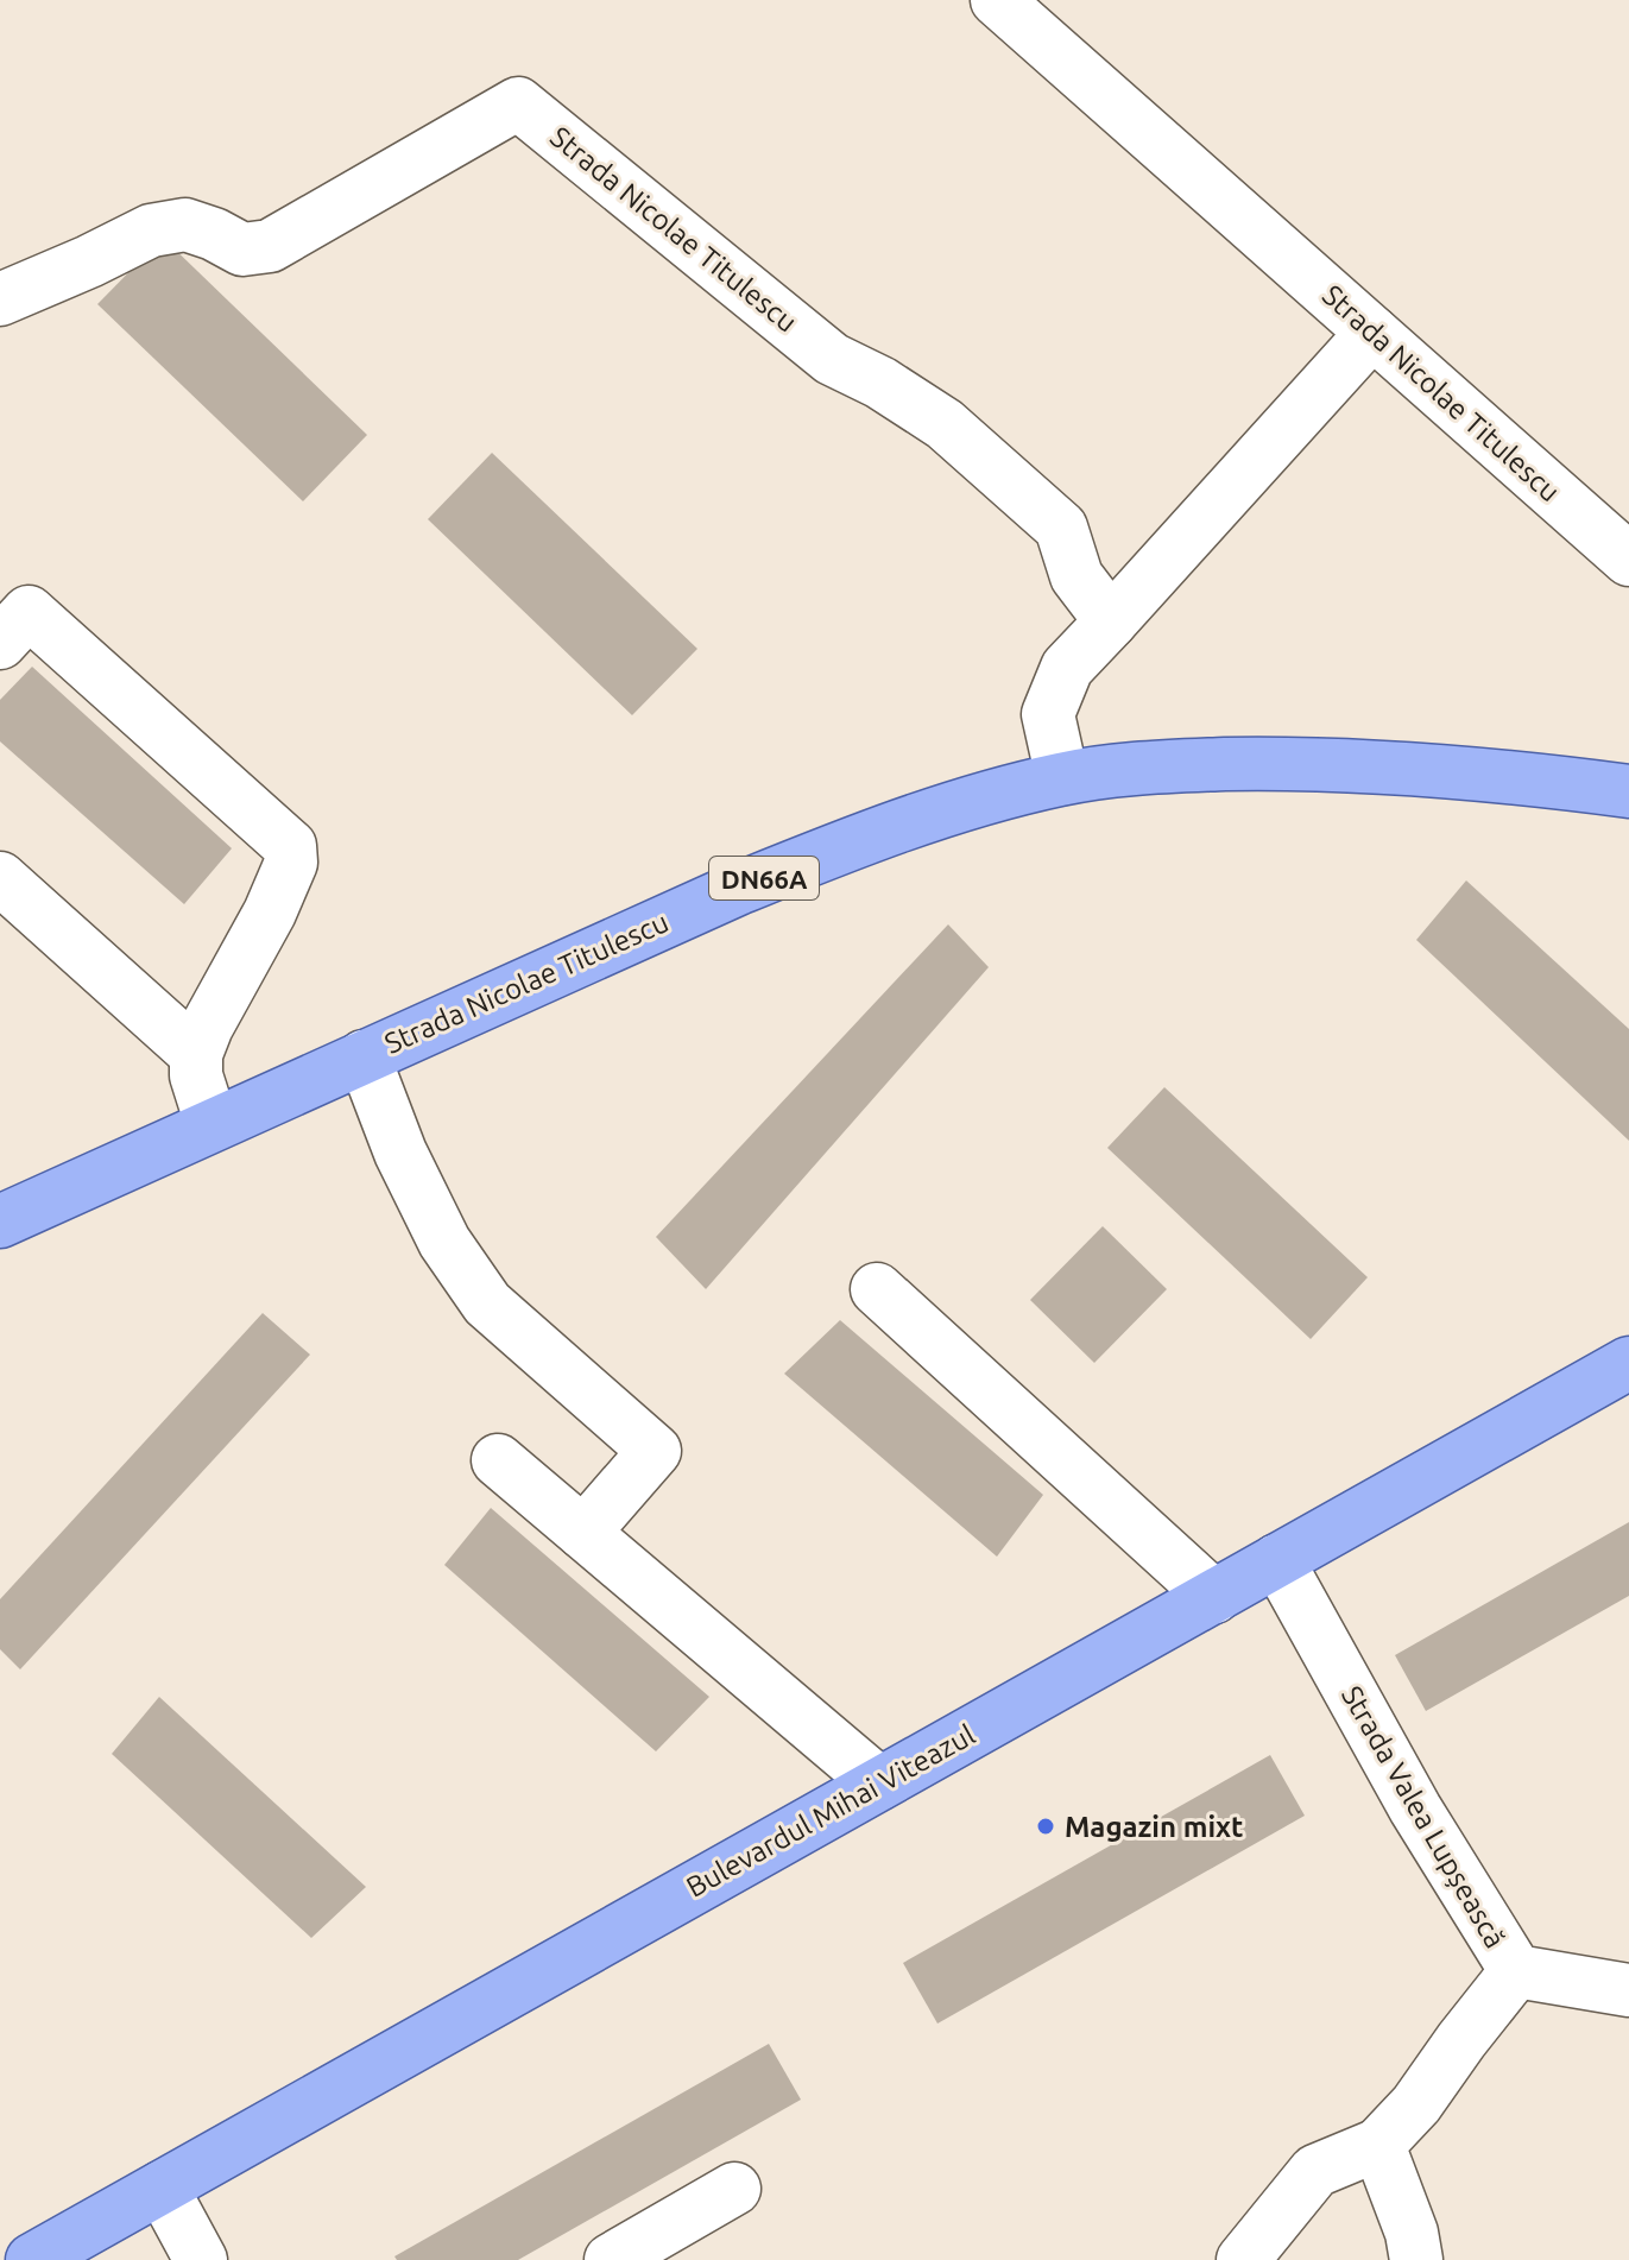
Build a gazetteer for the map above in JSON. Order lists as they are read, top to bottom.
{
  "streets": {
    "main road": ["Strada Nicolae Titulescu", "DN66A", "Bulevardul Mihai Viteazul"],
    "street": ["Strada Valea Lupșească"]
  },
  "crossings": [
    ["Bulevardul Mihai Viteazul", "Strada Valea Lupșească"]
  ],
  "places": ["Magazin mixt"]
}
